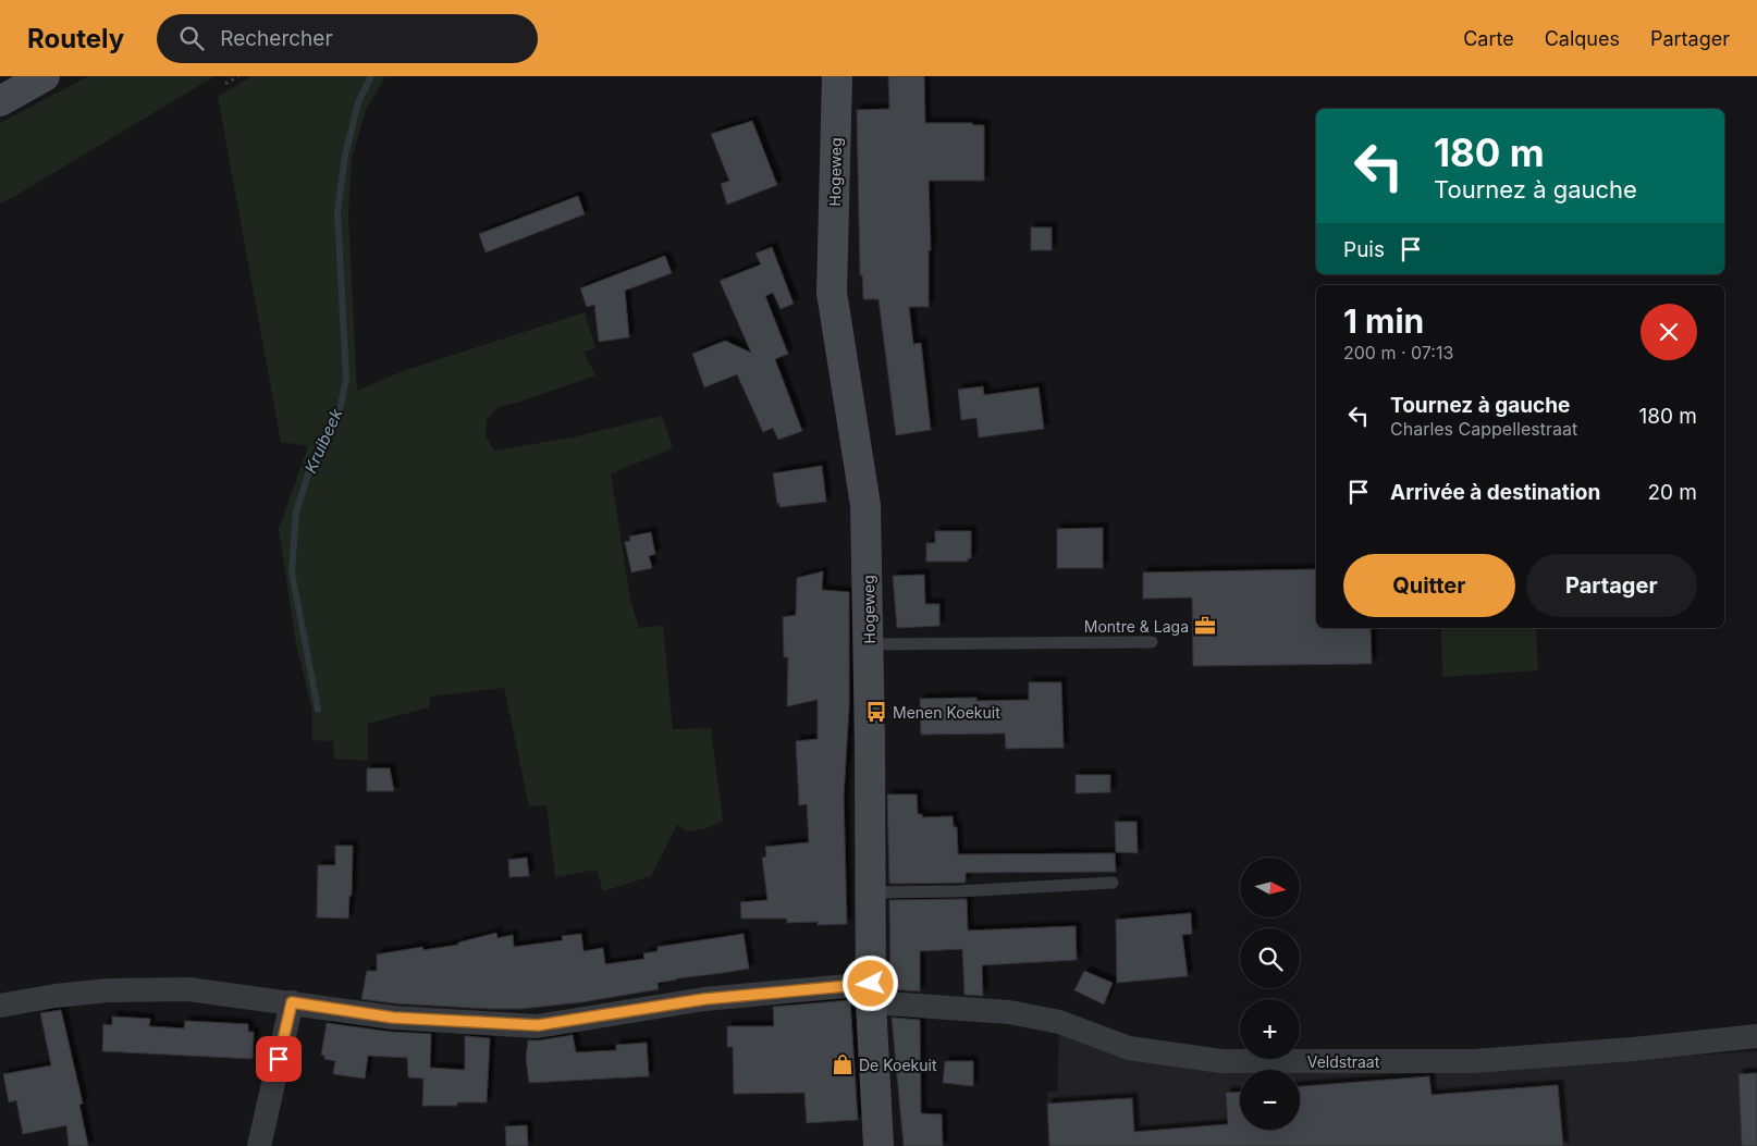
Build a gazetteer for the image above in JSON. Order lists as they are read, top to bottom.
{
  "streets": {
    "street": ["Hogeweg", "Veldstraat"]
  },
  "crossings": [
    ["Hogeweg", "Veldstraat"]
  ],
  "water": ["Kruibeek"],
  "places": {
    "office": ["Montre & Laga"],
    "bus stop": ["Menen Koekuit"],
    "shop": ["De Koekuit"]
  },
  "north": "right",
  "page": {
    "header": "Routely",
    "search": "Rechercher",
    "nav": ["Carte", "Calques", "Partager"],
    "turn": ["180 m", "Tournez à gauche"],
    "then": "Puis",
    "heading": ["1 min", "200 m · 07:13"],
    "list": [
      {
        "name": "Tournez à gauche",
        "note": "Charles Cappellestraat",
        "value": "180 m"
      },
      {
        "name": "Arrivée à destination",
        "value": "20 m"
      }
    ],
    "buttons": ["Quitter", "Partager"],
    "map_buttons": ["+", "−"]
  }
}
